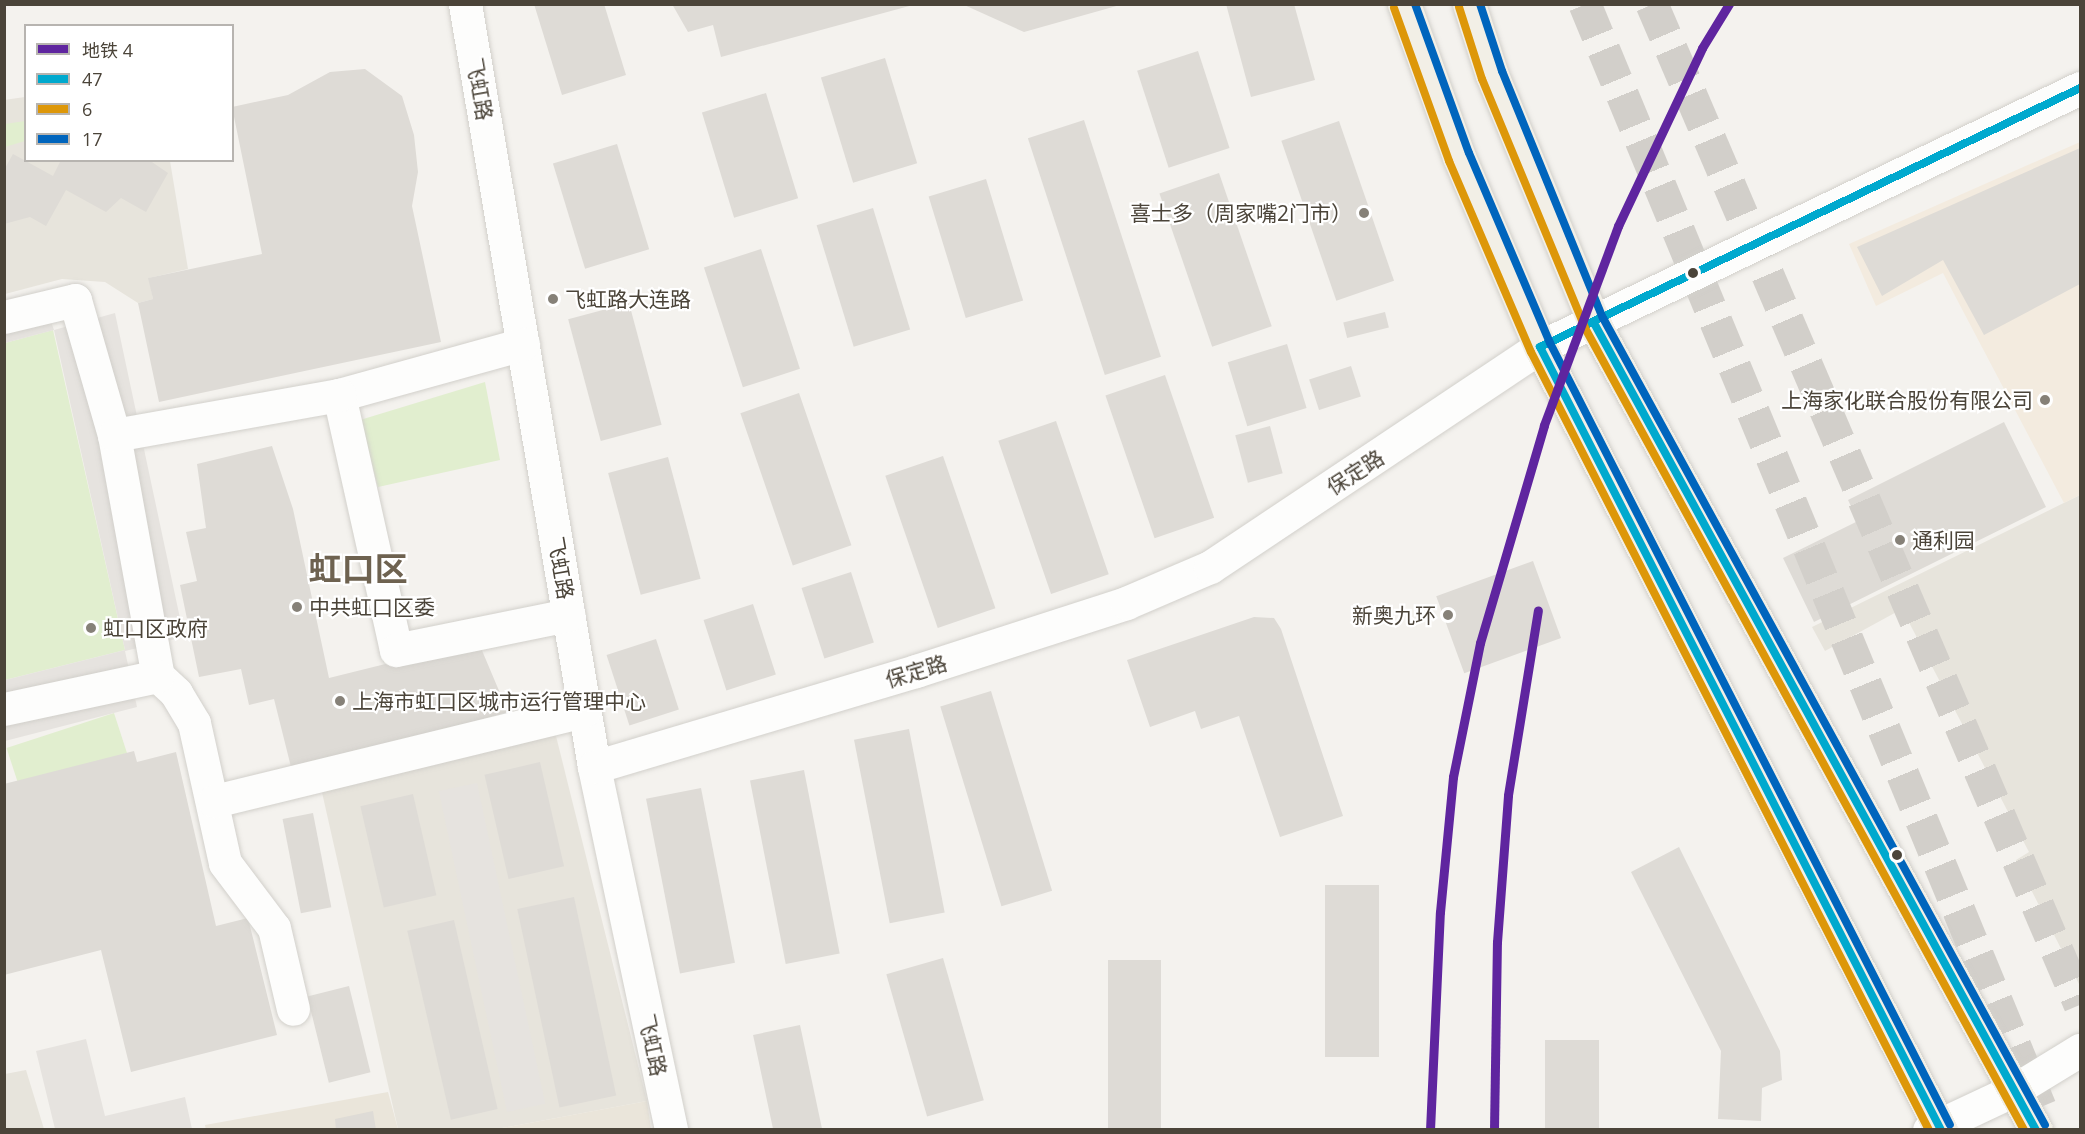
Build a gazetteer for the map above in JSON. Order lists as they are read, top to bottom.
{
  "streets": {
    "street": ["飞虹路", "保定路"]
  },
  "crossings": [
    ["飞虹路", "保定路"]
  ],
  "districts": ["虹口区"],
  "places": [
    "喜士多（周家嘴2门市）",
    "飞虹路大连路",
    "上海家化联合股份有限公司",
    "通利园",
    "中共虹口区委",
    "新奥九环",
    "虹口区政府",
    "上海市虹口区城市运行管理中心"
  ],
  "lines": [
    "metro line 4",
    "transit line 17",
    "transit line 6",
    "transit line 47"
  ],
  "legend": [
    "地铁 4",
    "47",
    "6",
    "17"
  ]
}
